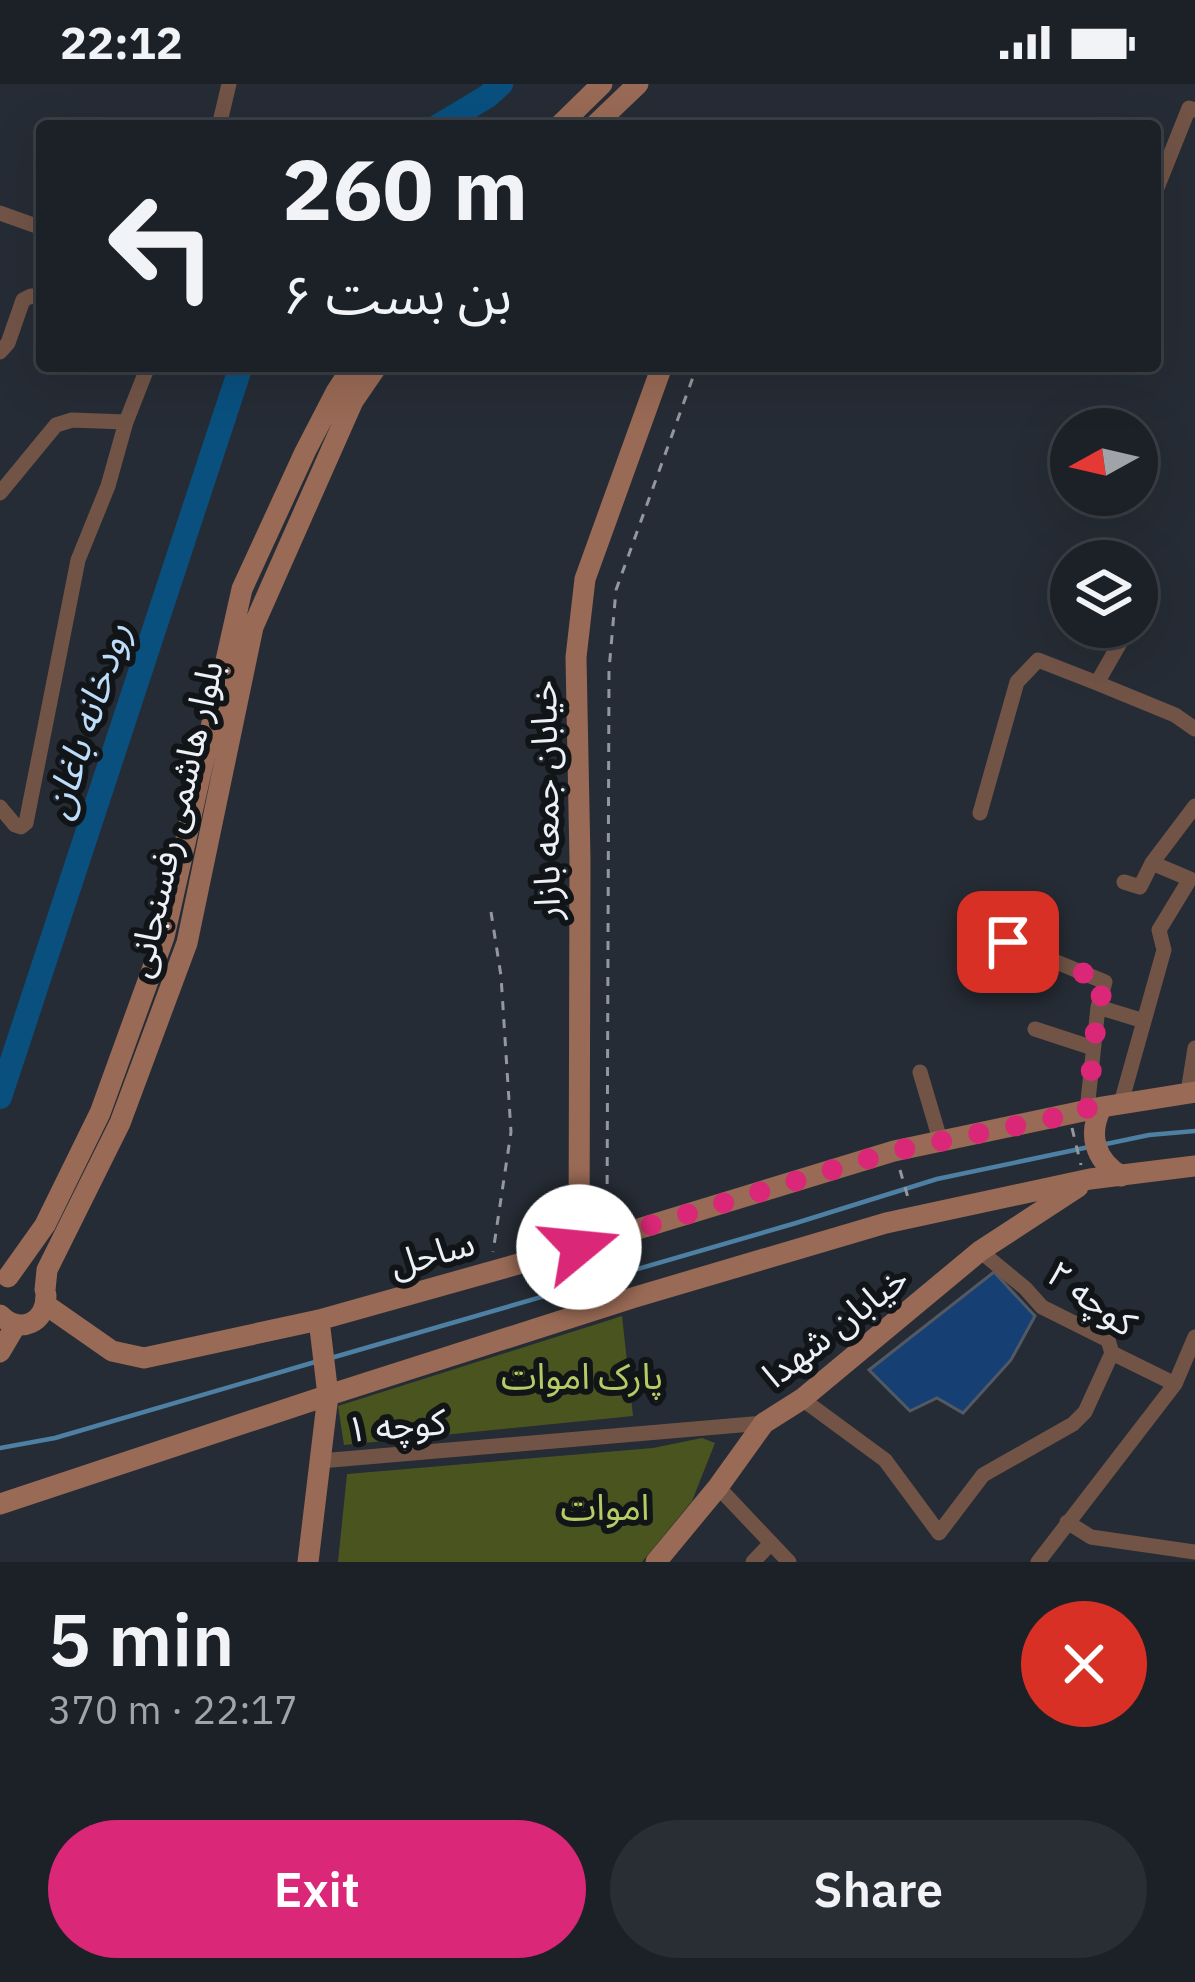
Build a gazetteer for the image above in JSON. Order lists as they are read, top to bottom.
{
  "streets": {
    "main road": [
      "خیابان جمعه بازار",
      "بلوار هاشمی رفسنجانی",
      "ساحل",
      "خیابان شهدا"
    ],
    "street": ["کوچه ۲", "کوچه ۱"]
  },
  "crossings": [
    ["خیابان جمعه بازار", "ساحل"],
    ["بلوار هاشمی رفسنجانی", "ساحل"],
    ["کوچه ۲", "خیابان شهدا"],
    ["خیابان شهدا", "کوچه ۱"]
  ],
  "water": ["رودخانه باغان"],
  "parks": ["پارک اموات", "اموات"],
  "north": "left",
  "page": {
    "status": "22:12",
    "turn": ["260 m", "بن بست ۶"],
    "heading": ["5 min", "370 m · 22:17"],
    "buttons": ["Exit", "Share"]
  }
}
